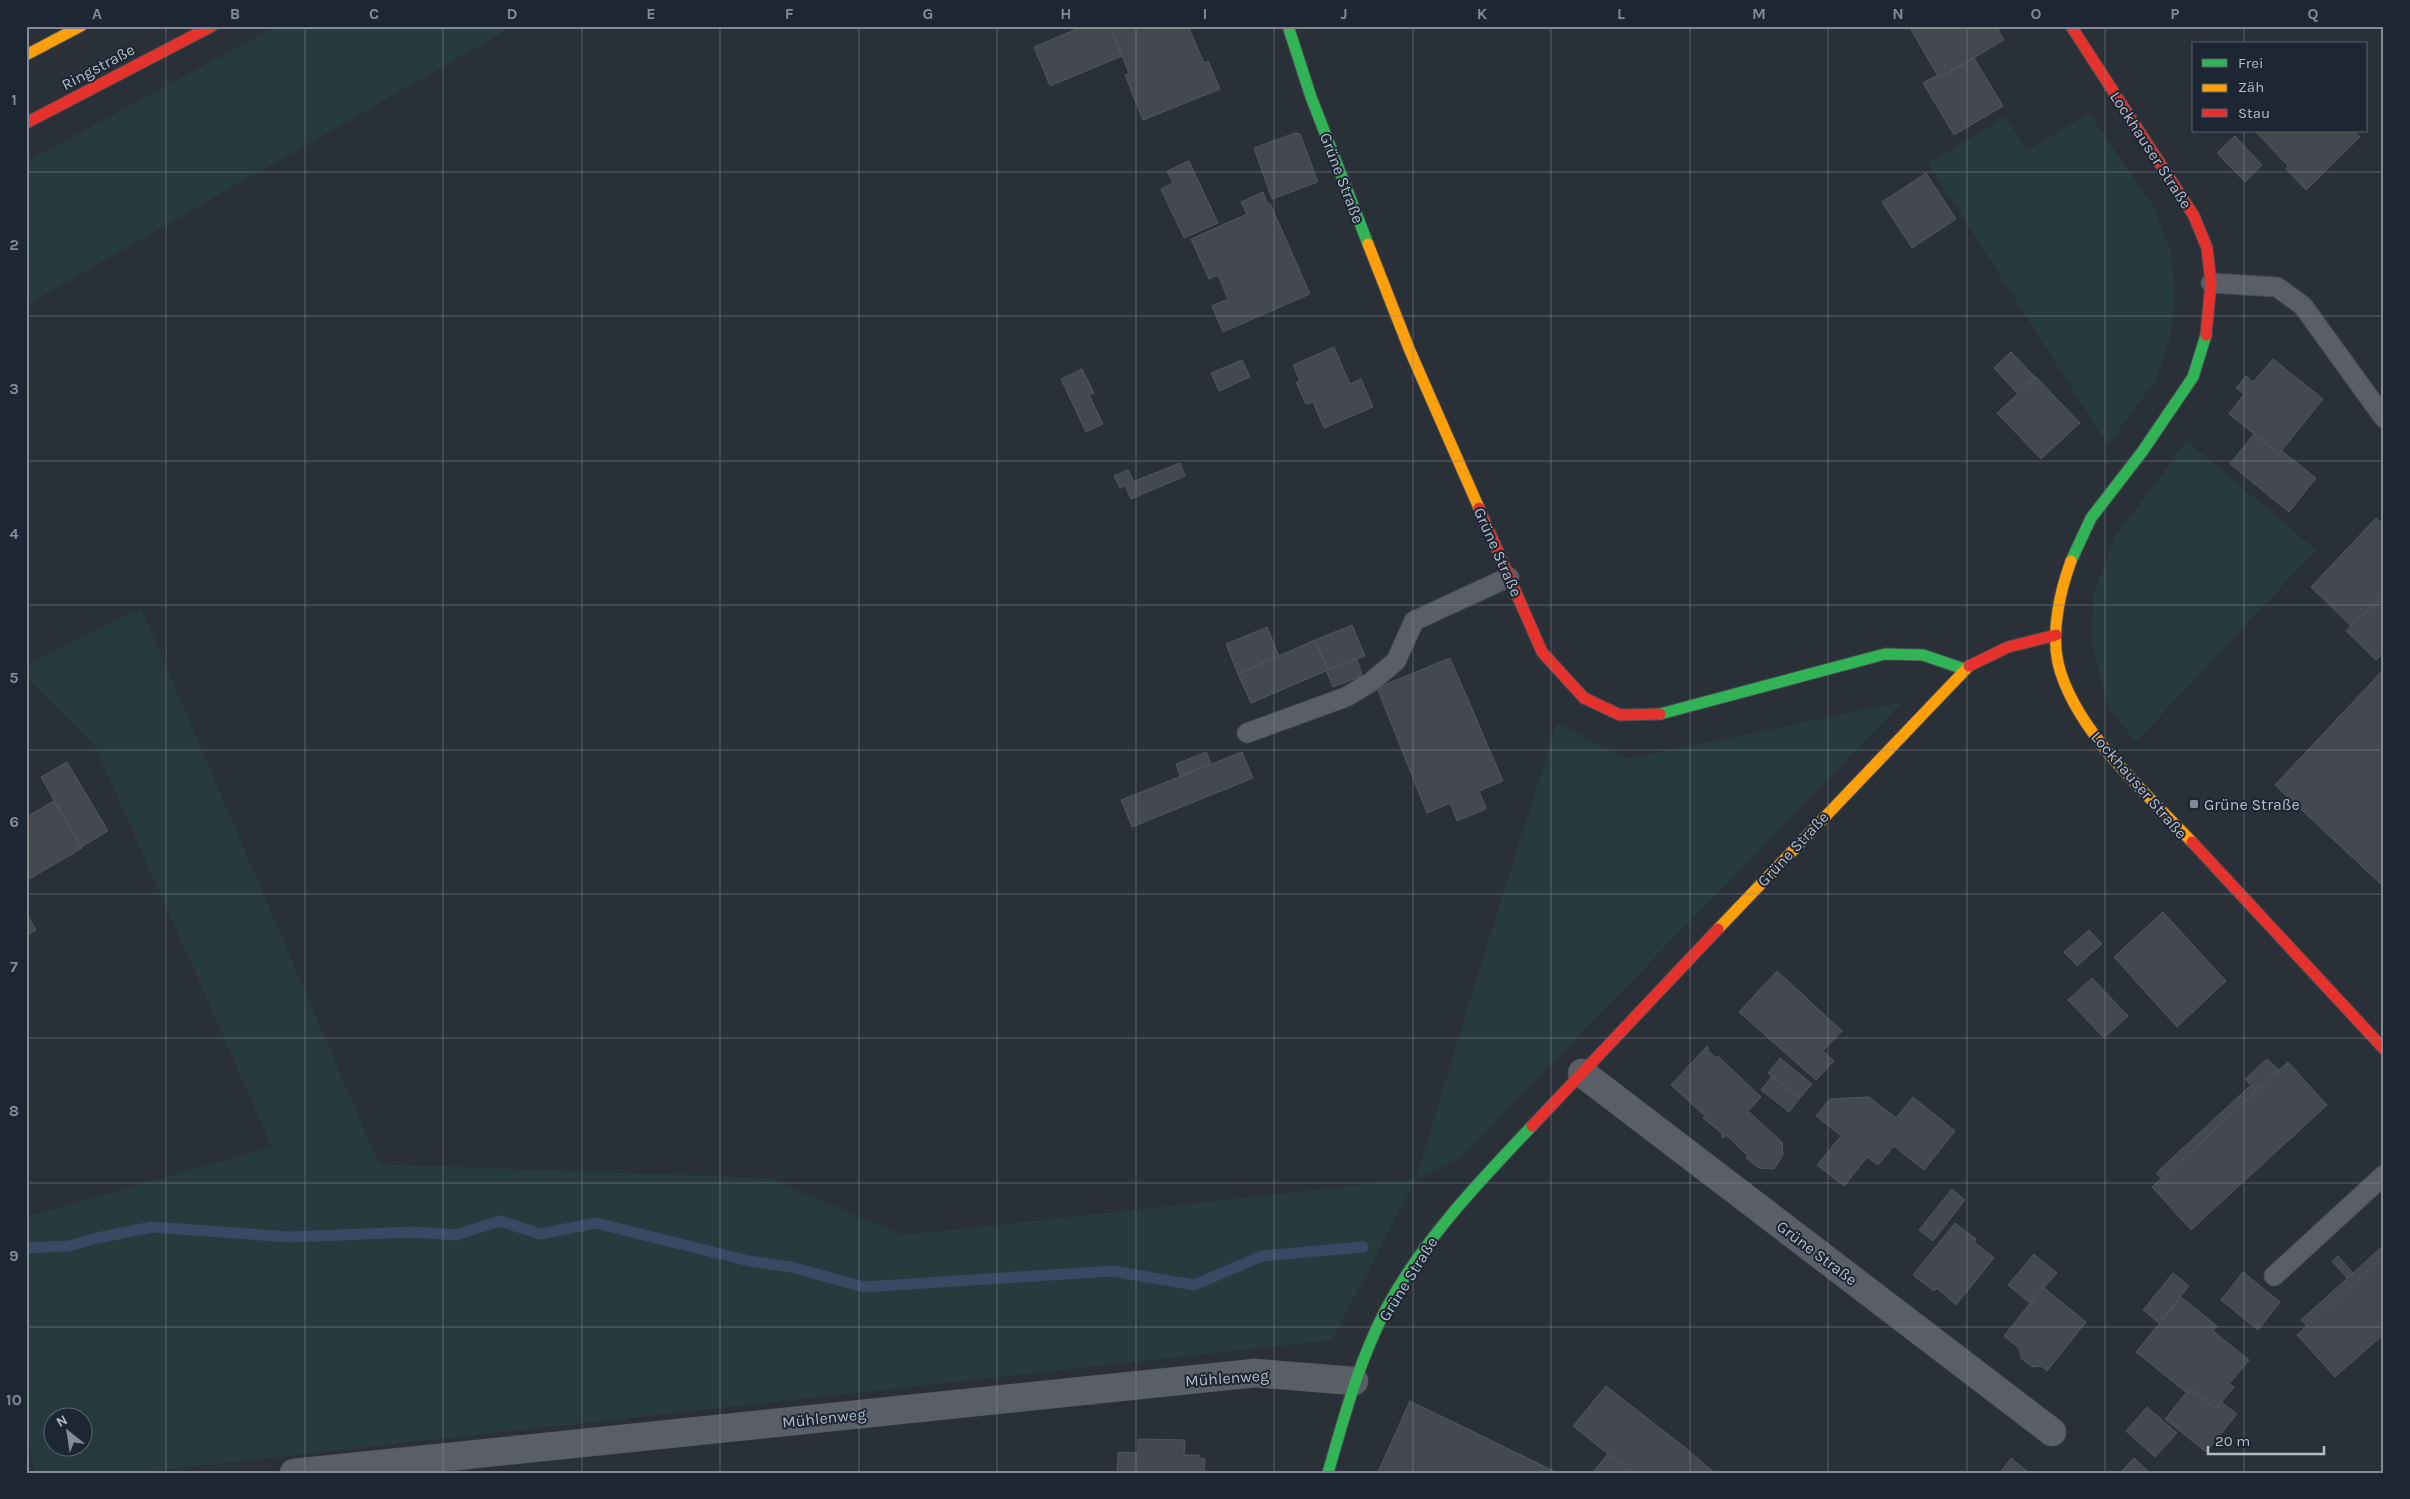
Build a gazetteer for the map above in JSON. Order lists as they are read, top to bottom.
{
  "streets": {
    "main road": ["Ringstraße", "Lockhauser Straße", "Grüne Straße"],
    "street": ["Mühlenweg"]
  },
  "crossings": [
    ["Lockhauser Straße", "Grüne Straße"],
    ["Grüne Straße", "Mühlenweg"]
  ],
  "places": {
    "transit": ["Grüne Straße"]
  },
  "legend": ["Frei", "Zäh", "Stau"],
  "scale_bar": "20 m",
  "north": "top left",
  "grid": {
    "columns": [
      "A",
      "B",
      "C",
      "D",
      "E",
      "F",
      "G",
      "H",
      "I",
      "J",
      "K",
      "L",
      "M",
      "N",
      "O",
      "P",
      "Q"
    ],
    "rows": [
      "1",
      "2",
      "3",
      "4",
      "5",
      "6",
      "7",
      "8",
      "9",
      "10"
    ]
  }
}
